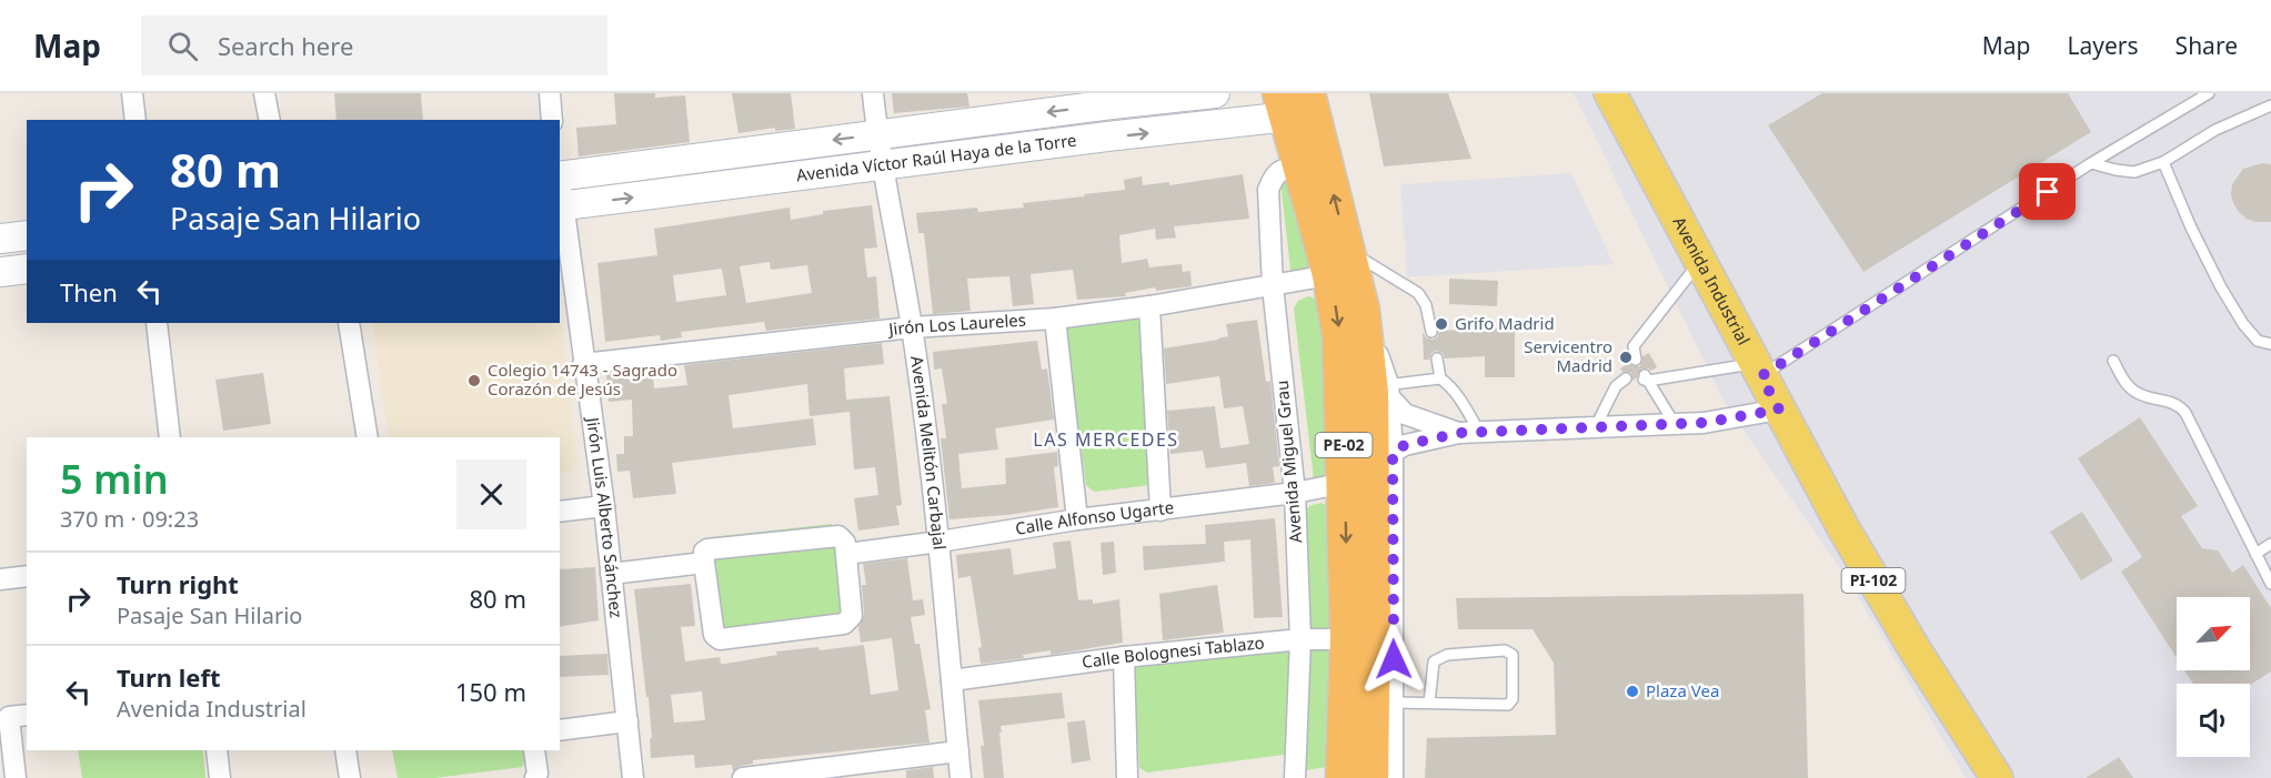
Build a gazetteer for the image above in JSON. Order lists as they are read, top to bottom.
{
  "streets": {
    "highway": ["PE-02"],
    "main road": ["Avenida Víctor Raúl Haya de la Torre", "Avenida Industrial", "PI-102"],
    "street": [
      "Jirón Los Laureles",
      "Avenida Melitón Carbajal",
      "Avenida Miguel Grau",
      "Jirón Luis Alberto Sánchez",
      "Calle Alfonso Ugarte",
      "Calle Bolognesi Tablazo"
    ]
  },
  "crossings": [
    ["Avenida Víctor Raúl Haya de la Torre", "PE-02"],
    ["Avenida Víctor Raúl Haya de la Torre", "Avenida Melitón Carbajal"],
    ["Avenida Víctor Raúl Haya de la Torre", "Jirón Luis Alberto Sánchez"],
    ["Jirón Los Laureles", "PE-02"],
    ["Jirón Los Laureles", "Avenida Melitón Carbajal"],
    ["Jirón Los Laureles", "Avenida Miguel Grau"],
    ["Jirón Los Laureles", "Jirón Luis Alberto Sánchez"],
    ["PE-02", "Avenida Miguel Grau"],
    ["PE-02", "Calle Alfonso Ugarte"],
    ["PE-02", "Calle Bolognesi Tablazo"],
    ["Avenida Melitón Carbajal", "Calle Alfonso Ugarte"],
    ["Avenida Melitón Carbajal", "Calle Bolognesi Tablazo"],
    ["Avenida Miguel Grau", "Calle Alfonso Ugarte"],
    ["Avenida Miguel Grau", "Calle Bolognesi Tablazo"]
  ],
  "districts": ["LAS MERCEDES"],
  "places": [
    "Grifo Madrid",
    "Servicentro Madrid",
    "Colegio 14743 - Sagrado Corazón de Jesús",
    "Plaza Vea"
  ],
  "north": "top right",
  "page": {
    "header": "Map",
    "search": "Search here",
    "nav": ["Map", "Layers", "Share"],
    "turn": ["80 m", "Pasaje San Hilario"],
    "then": "Then",
    "heading": ["5 min", "370 m · 09:23"],
    "list": [
      {
        "name": "Turn right",
        "note": "Pasaje San Hilario",
        "value": "80 m"
      },
      {
        "name": "Turn left",
        "note": "Avenida Industrial",
        "value": "150 m"
      }
    ]
  }
}
